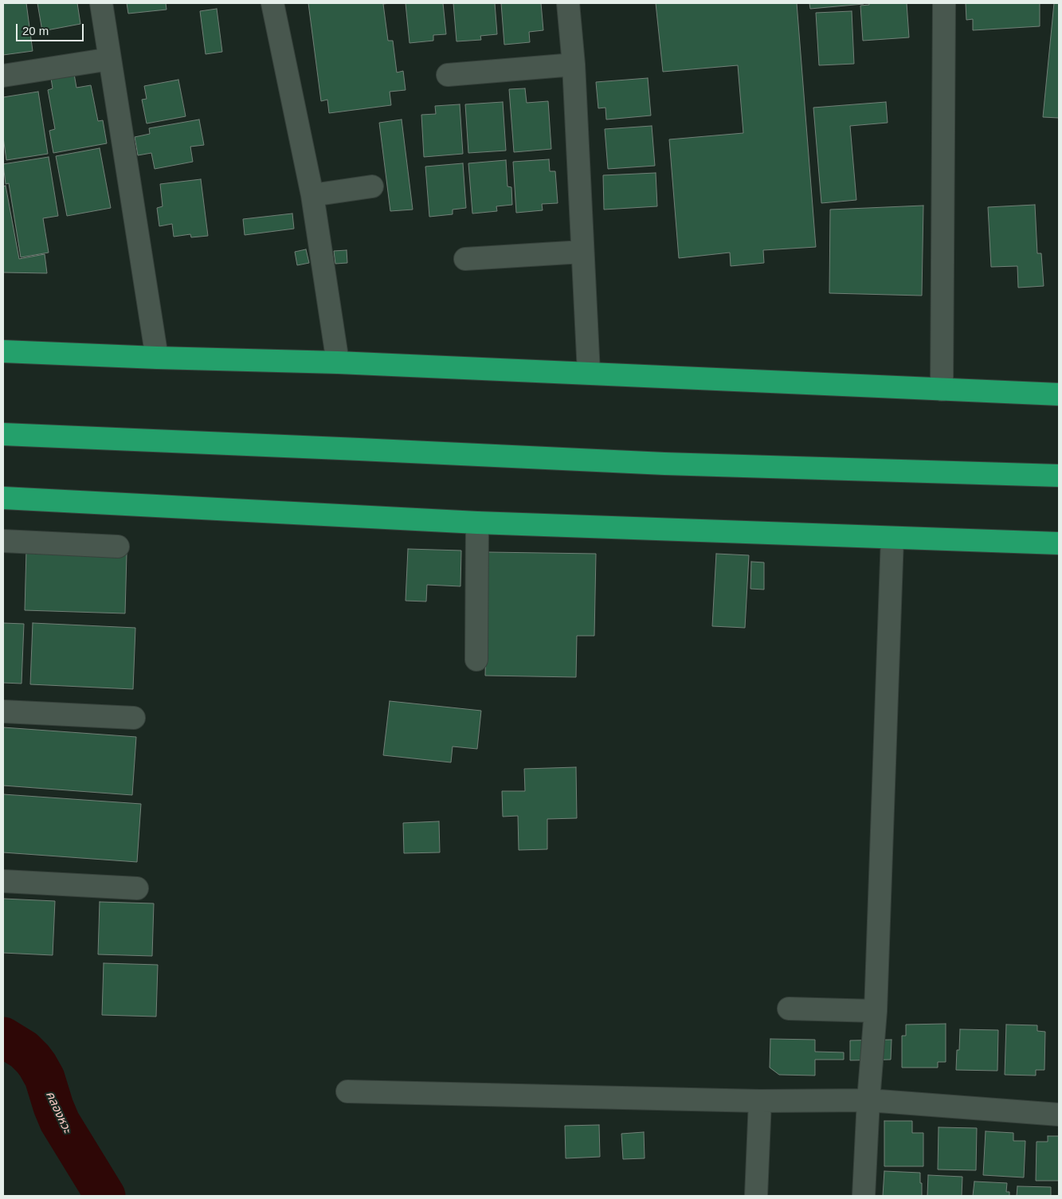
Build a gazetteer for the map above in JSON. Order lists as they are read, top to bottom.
{
  "water": ["คลองหวะ"],
  "scale_bar": "20 m"
}
